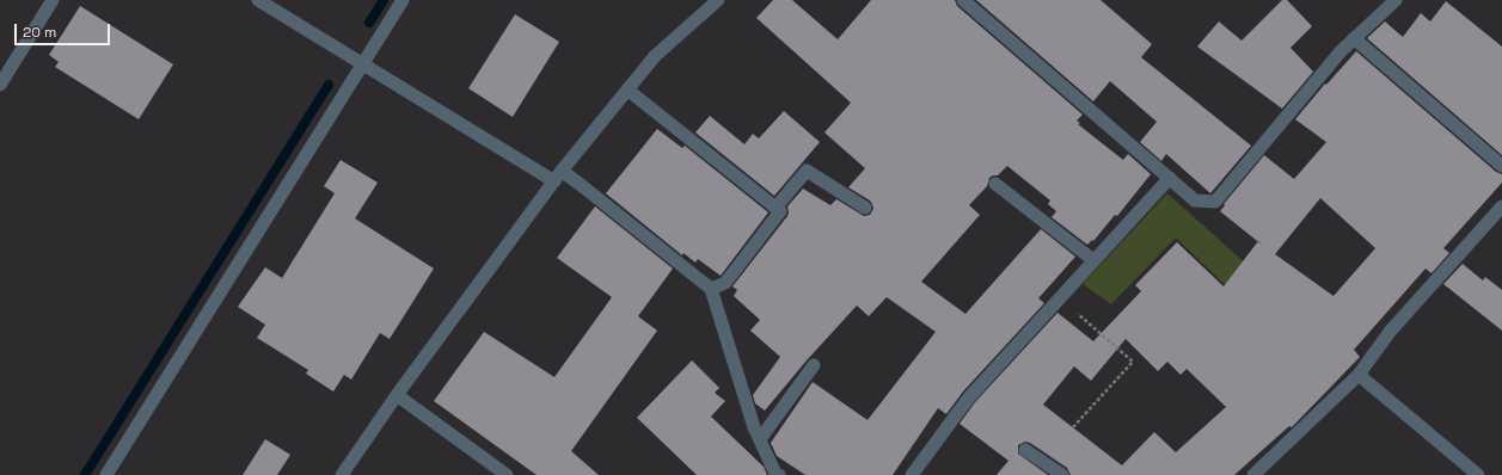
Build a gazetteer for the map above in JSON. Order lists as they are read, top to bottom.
{
  "scale_bar": "20 m"
}
